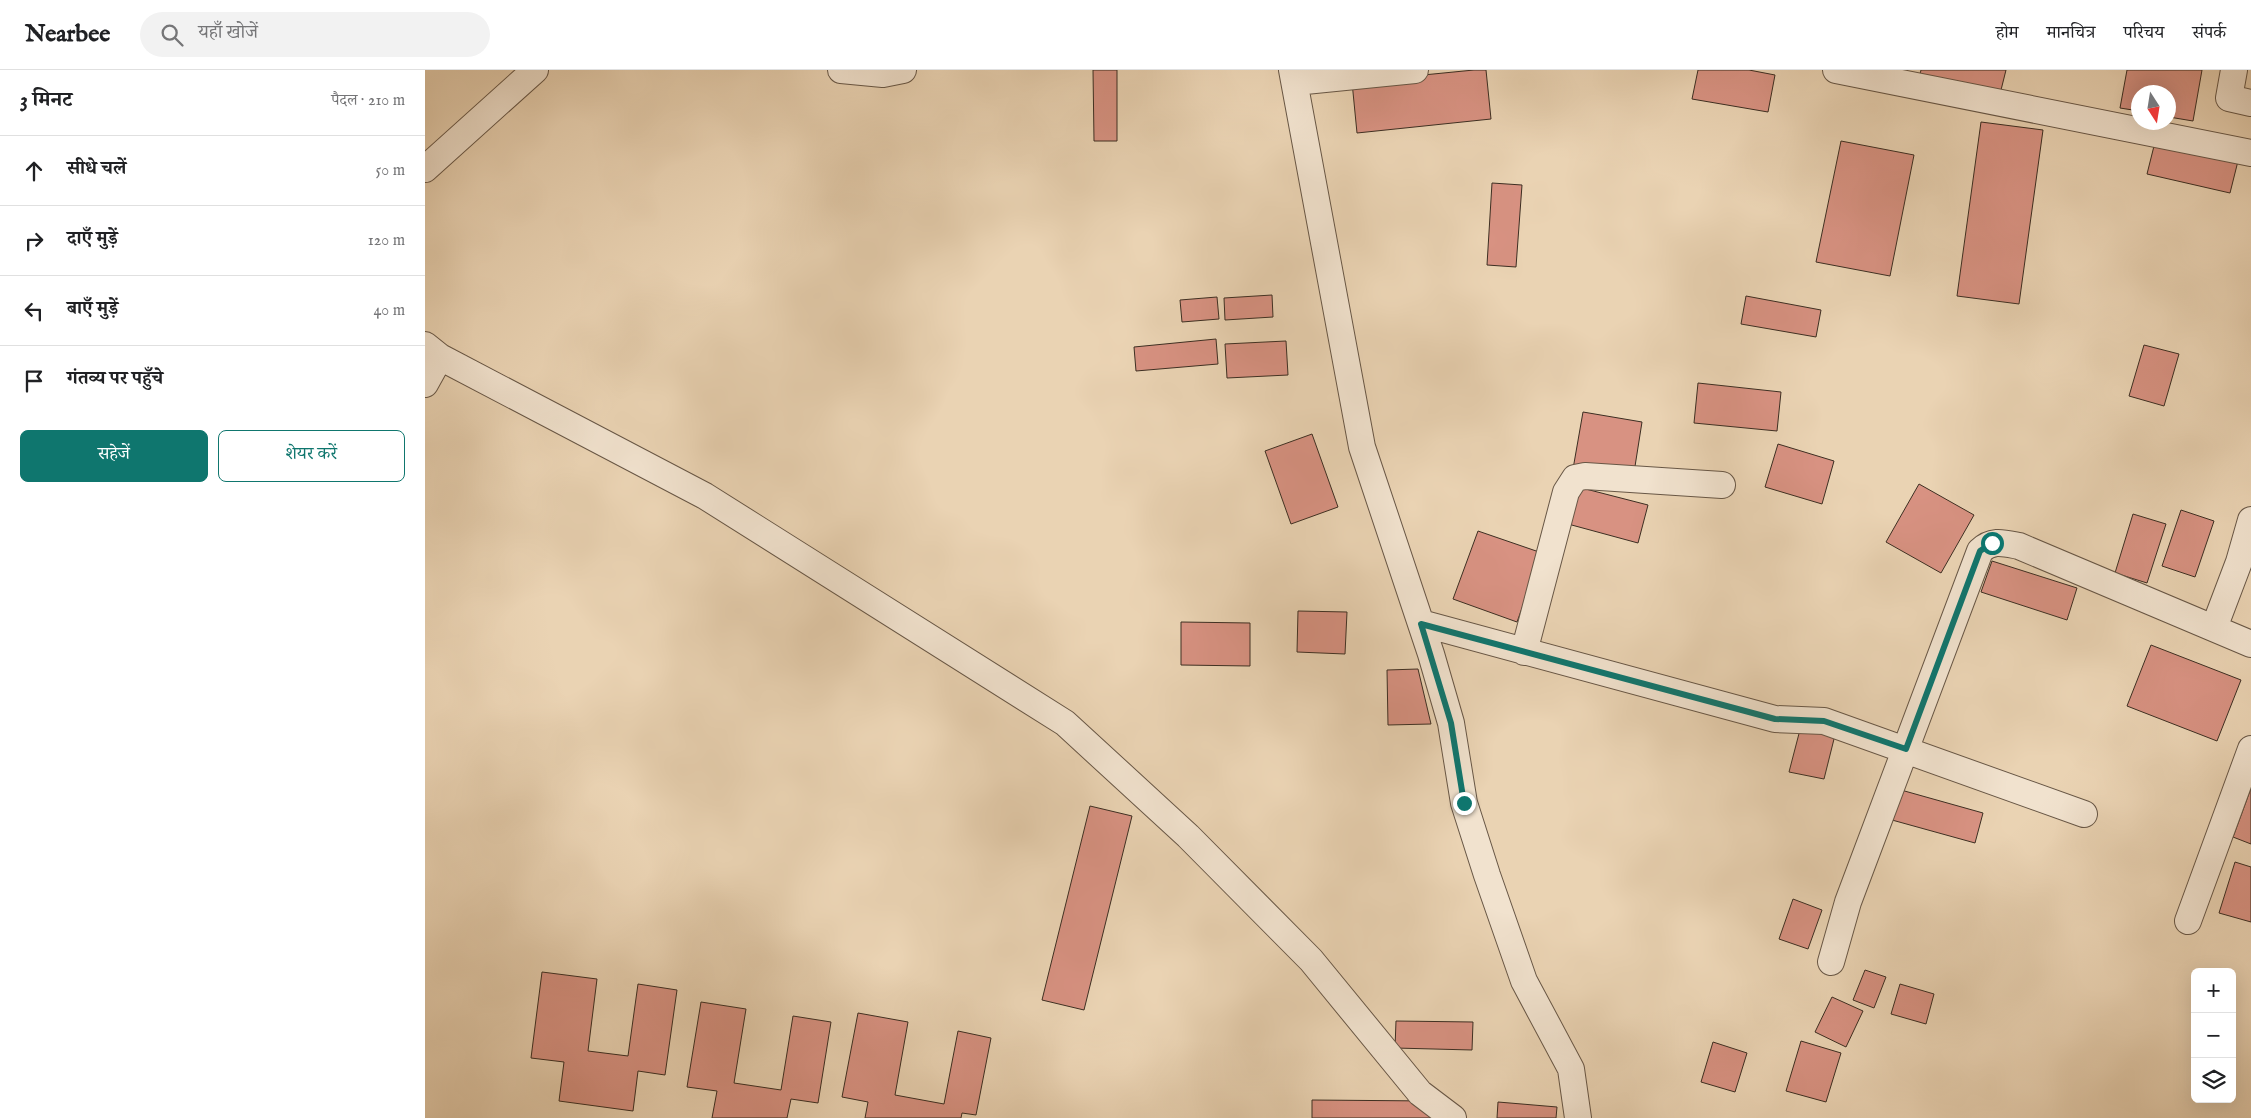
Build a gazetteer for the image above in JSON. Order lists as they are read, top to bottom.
{
  "north": "bottom",
  "page": {
    "header": "Nearbee",
    "search": "यहाँ खोजें",
    "nav": [
      "होम",
      "मानचित्र",
      "परिचय",
      "संपर्क"
    ],
    "heading": ["3 मिनट", "पैदल · 210 m"],
    "list": [
      ["सीधे चलें", "50 m"],
      ["दाएँ मुड़ें", "120 m"],
      ["बाएँ मुड़ें", "40 m"],
      "गंतव्य पर पहुँचे"
    ],
    "buttons": ["सहेजें", "शेयर करें"],
    "map_buttons": ["+", "−"]
  }
}
